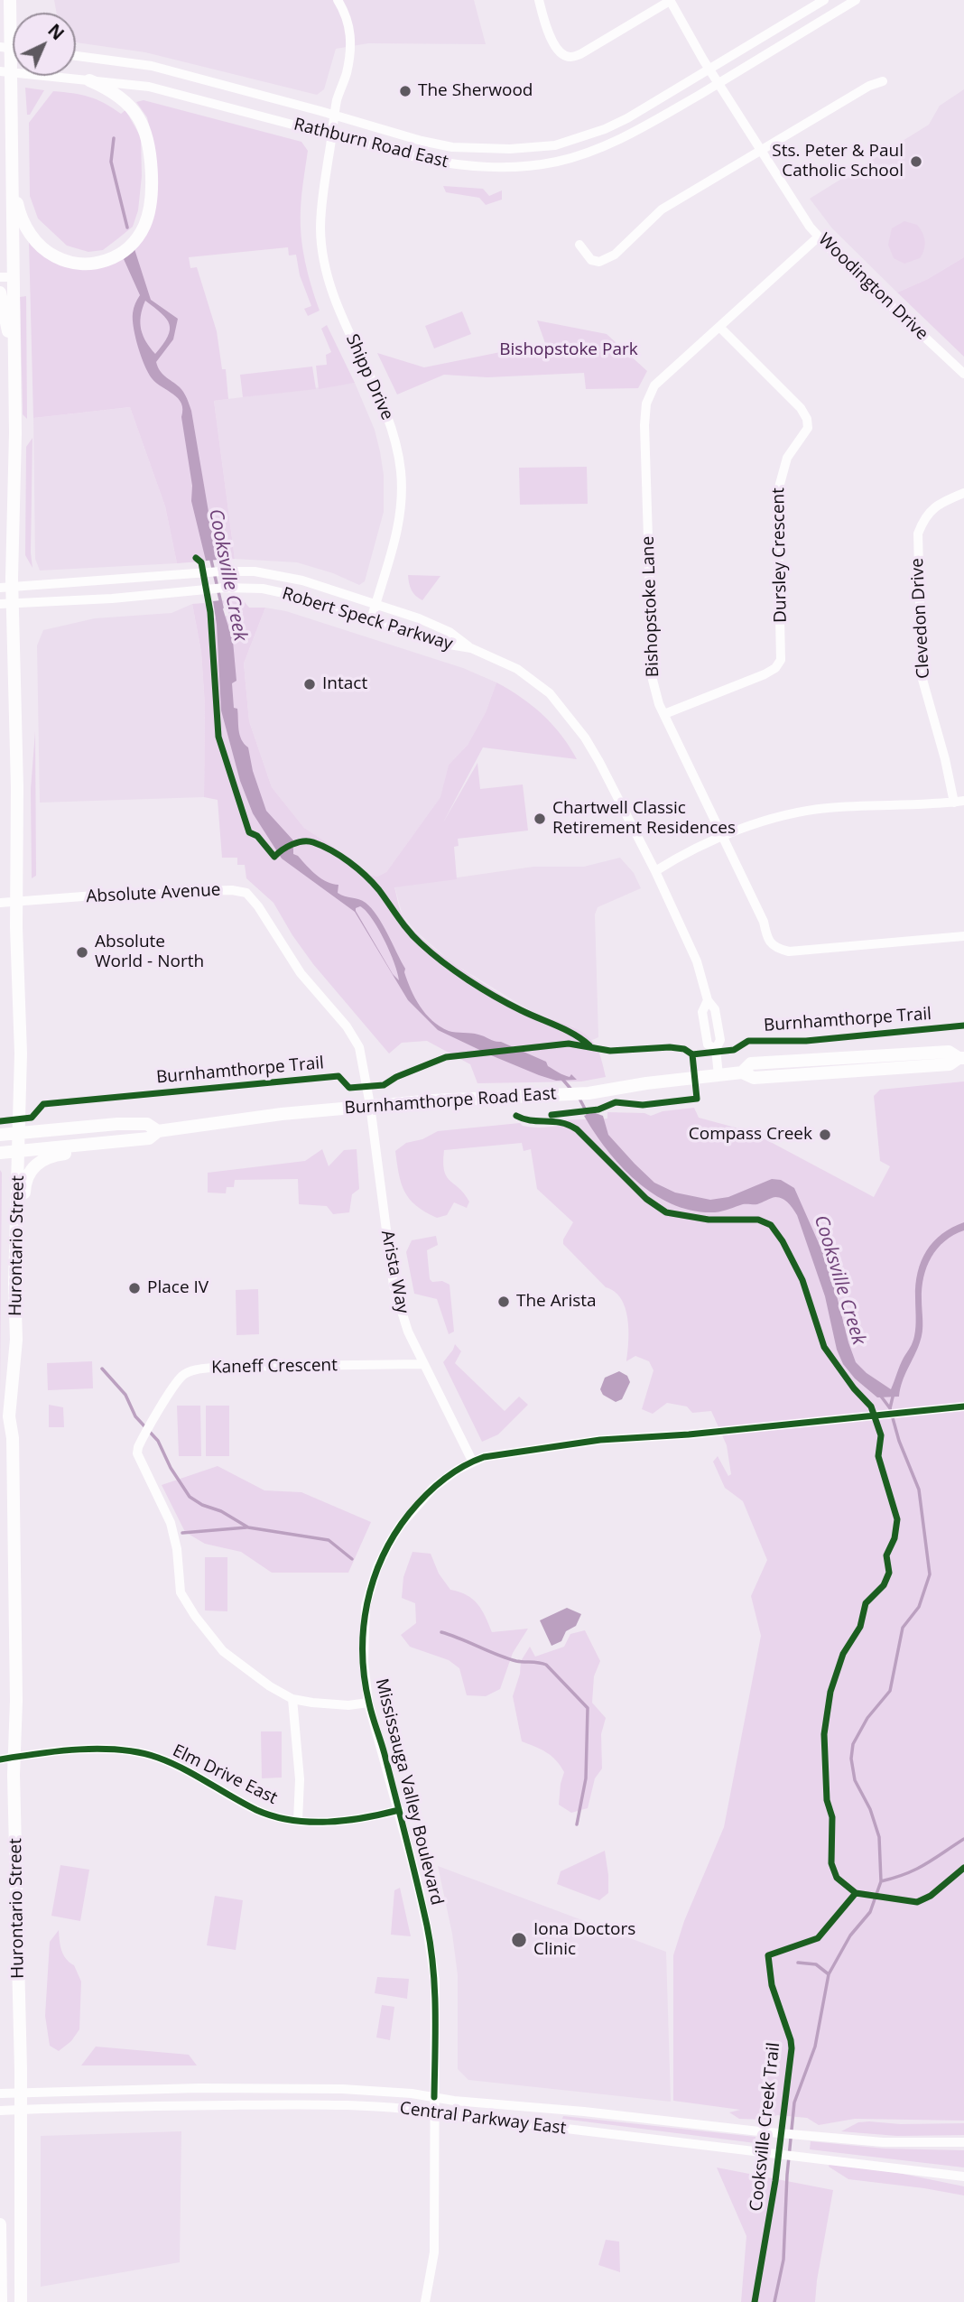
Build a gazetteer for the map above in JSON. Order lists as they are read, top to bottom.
{
  "streets": {
    "main road": ["Burnhamthorpe Road East", "Hurontario Street"],
    "street": [
      "Rathburn Road East",
      "Woodington Drive",
      "Shipp Drive",
      "Dursley Crescent",
      "Bishopstoke Lane",
      "Clevedon Drive",
      "Robert Speck Parkway",
      "Absolute Avenue",
      "Arista Way",
      "Kaneff Crescent",
      "Elm Drive East",
      "Mississauga Valley Boulevard",
      "Central Parkway East"
    ],
    "cycle path": ["Burnhamthorpe Trail", "Cooksville Creek Trail"]
  },
  "crossings": [
    ["Rathburn Road East", "Woodington Drive"],
    ["Rathburn Road East", "Shipp Drive"],
    ["Woodington Drive", "Bishopstoke Lane"],
    ["Shipp Drive", "Robert Speck Parkway"],
    ["Dursley Crescent", "Bishopstoke Lane"],
    ["Robert Speck Parkway", "Burnhamthorpe Road East"],
    ["Robert Speck Parkway", "Hurontario Street"],
    ["Absolute Avenue", "Burnhamthorpe Road East"],
    ["Absolute Avenue", "Hurontario Street"],
    ["Absolute Avenue", "Arista Way"],
    ["Burnhamthorpe Road East", "Hurontario Street"],
    ["Burnhamthorpe Road East", "Arista Way"],
    ["Hurontario Street", "Elm Drive East"],
    ["Hurontario Street", "Central Parkway East"],
    ["Arista Way", "Kaneff Crescent"],
    ["Arista Way", "Mississauga Valley Boulevard"],
    ["Kaneff Crescent", "Mississauga Valley Boulevard"],
    ["Elm Drive East", "Mississauga Valley Boulevard"],
    ["Mississauga Valley Boulevard", "Central Parkway East"]
  ],
  "water": ["Cooksville Creek"],
  "parks": ["Bishopstoke Park"],
  "places": [
    "The Sherwood",
    "Sts. Peter & Paul Catholic School",
    "Intact",
    "Chartwell Classic Retirement Residences",
    "Absolute World - North",
    "Compass Creek",
    "Place IV",
    "The Arista",
    "Iona Doctors Clinic"
  ],
  "north": "top right"
}
